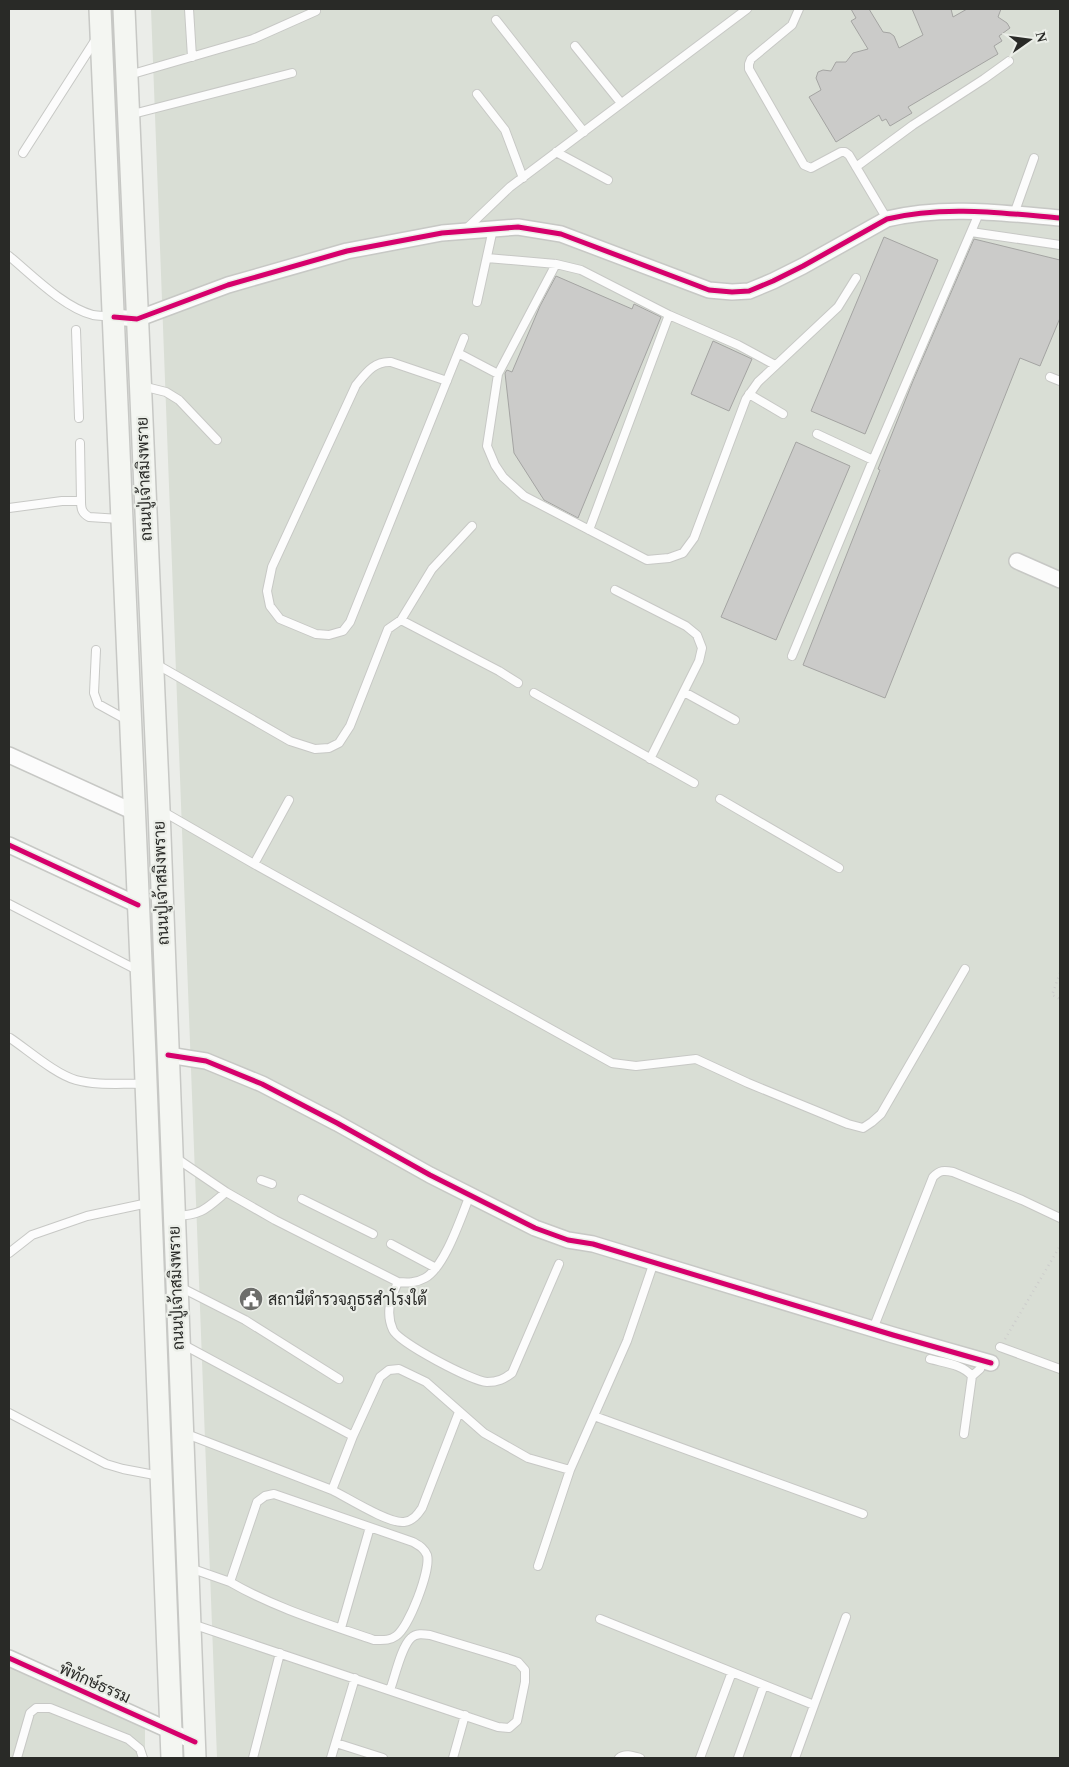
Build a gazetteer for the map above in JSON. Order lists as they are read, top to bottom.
{
  "streets": {
    "main road": ["ถนนปู่เจ้าสมิงพราย"],
    "street": ["พิทักษ์ธรรม"]
  },
  "crossings": [
    ["ถนนปู่เจ้าสมิงพราย", "พิทักษ์ธรรม"]
  ],
  "places": {
    "public building": ["สถานีตำรวจภูธรสำโรงใต้"]
  },
  "north": "right"
}
